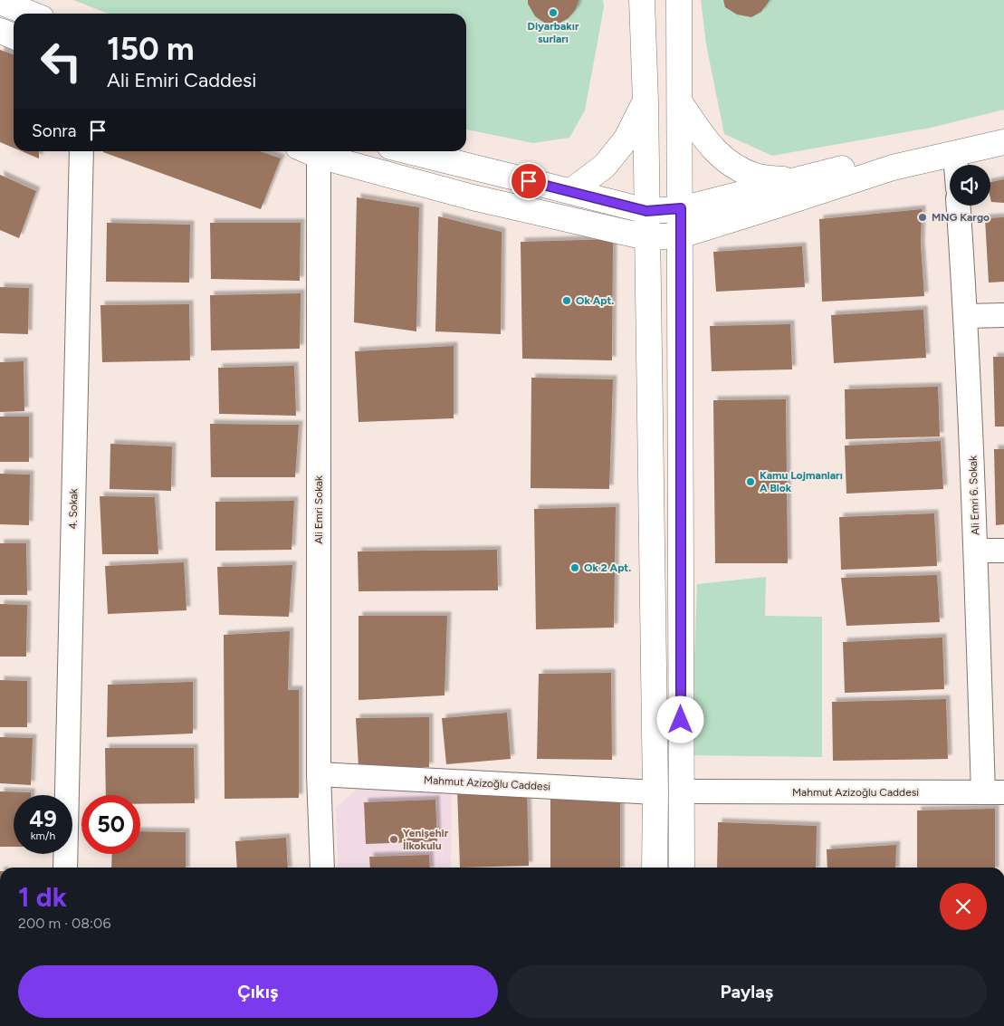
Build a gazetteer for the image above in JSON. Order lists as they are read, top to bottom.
{
  "streets": {
    "street": [
      "Ali Emri 6. Sokak",
      "4. Sokak",
      "Ali Emri Sokak",
      "Mahmut Azizoğlu Caddesi"
    ]
  },
  "crossings": [
    ["Ali Emri 6. Sokak", "Mahmut Azizoğlu Caddesi"],
    ["Ali Emri Sokak", "Mahmut Azizoğlu Caddesi"]
  ],
  "places": [
    "Diyarbakır surları",
    "MNG Kargo",
    "Ok Apt.",
    "Kamu Lojmanları A Blok",
    "Ok 2 Apt.",
    "Yenişehir İlkokulu"
  ],
  "page": {
    "turn": ["150 m", "Ali Emiri Caddesi"],
    "then": "Sonra",
    "speed": "49 km/h",
    "limit": "50",
    "heading": ["1 dk", "200 m · 08:06"],
    "buttons": ["Çıkış", "Paylaş"]
  }
}
